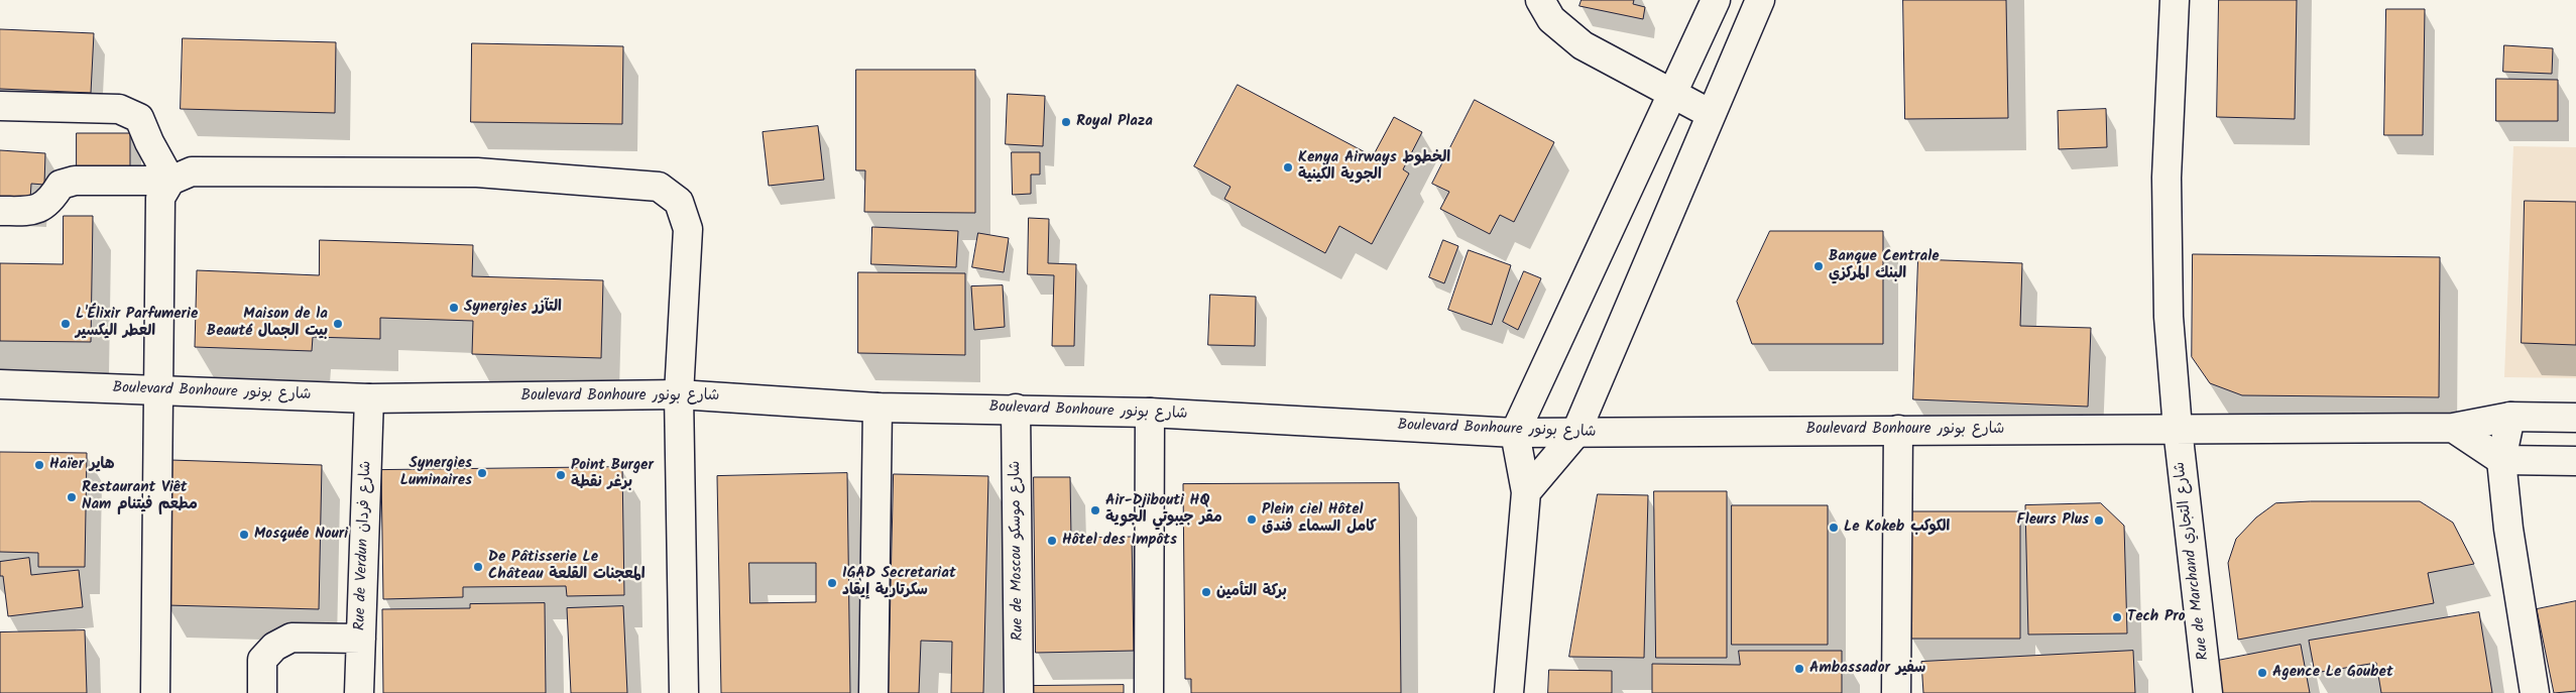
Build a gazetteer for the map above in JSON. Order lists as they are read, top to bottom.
{
  "streets": {
    "street": [
      "Boulevard Bonhoure شارع بونور",
      "Rue de Verdun شارع فردان",
      "Rue de Moscou شارع موسكو",
      "Rue de Marchand شارع التجاري"
    ]
  },
  "crossings": [
    ["Boulevard Bonhoure شارع بونور", "Rue de Verdun شارع فردان"],
    ["Boulevard Bonhoure شارع بونور", "Rue de Moscou شارع موسكو"],
    ["Boulevard Bonhoure شارع بونور", "Rue de Marchand شارع التجاري"]
  ],
  "places": [
    "Royal Plaza",
    "Kenya Airways الخطوط الجوية الكينية",
    "Banque Centrale البنك المركزي",
    "Synergies التآزر",
    "L'Élixir Parfumerie العطر اليكسير",
    "Maison de la Beauté بيت الجمال",
    "Haïer هاير",
    "Synergies Luminaires",
    "Point Burger برغر نقطة",
    "Restaurant Viêt Nam مطعم فيتنام",
    "Air-Djibouti HQ مقر جيبوتي الجوية",
    "Plein ciel Hôtel كامل السماء فندق",
    "Fleurs Plus",
    "Le Kokeb الكوكب",
    "Mosquée Nouri",
    "Hôtel des Impôts",
    "De Pâtisserie Le Château المعجنات القلعة",
    "IGAD Secretariat سكرتارية إيقاد",
    "بركة التأمين",
    "Tech Pro",
    "Ambassador سفير",
    "Agence Le Goubet"
  ]
}
